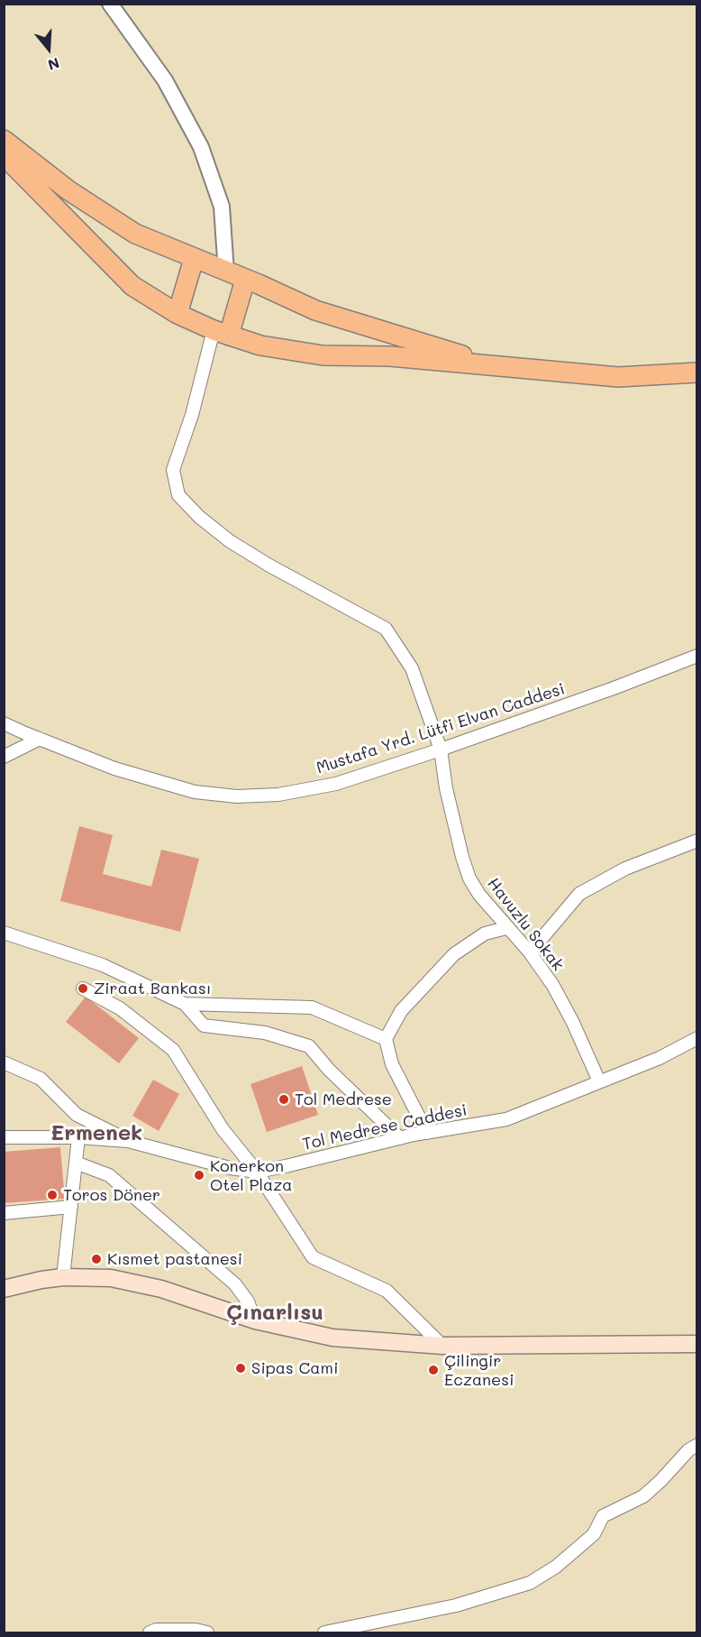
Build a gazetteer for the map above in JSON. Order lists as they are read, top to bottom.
{
  "streets": {
    "street": ["Mustafa Yrd. Lütfi Elvan Caddesi", "Havuzlu Sokak", "Tol Medrese Caddesi"]
  },
  "crossings": [
    ["Mustafa Yrd. Lütfi Elvan Caddesi", "Havuzlu Sokak"],
    ["Havuzlu Sokak", "Tol Medrese Caddesi"]
  ],
  "districts": ["Ermenek", "Çınarlısu"],
  "places": [
    "Ziraat Bankası",
    "Tol Medrese",
    "Konerkon Otel Plaza",
    "Toros Döner",
    "Kısmet pastanesi",
    "Sipas Cami",
    "Çilingir Eczanesi"
  ],
  "north": "bottom"
}
